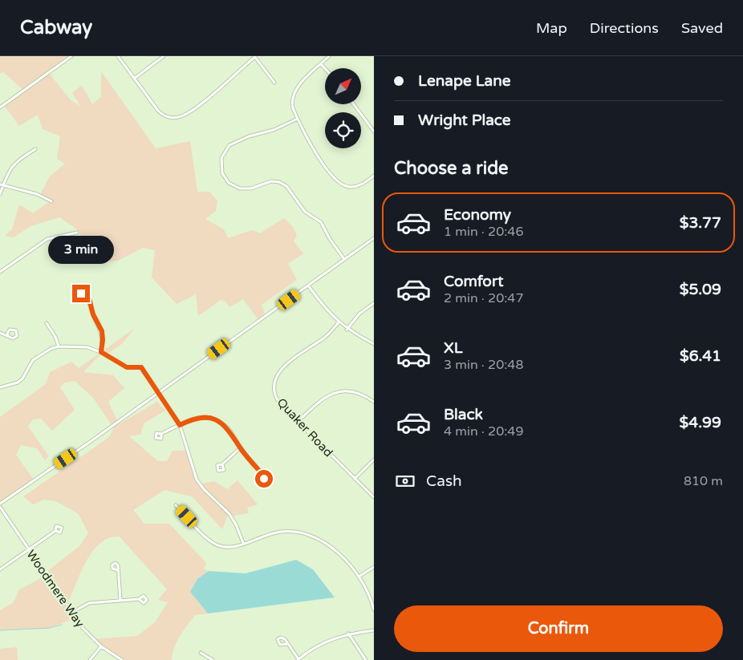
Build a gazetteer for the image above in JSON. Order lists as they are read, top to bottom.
{
  "streets": {
    "street": ["Quaker Road", "Woodmere Way"]
  },
  "north": "top right",
  "page": {
    "header": "Cabway",
    "nav": ["Map", "Directions", "Saved"],
    "banner": ["Lenape Lane", "Wright Place"],
    "heading": "Choose a ride",
    "list": [
      {
        "name": "Economy",
        "note": "1 min · 20:46",
        "value": "$3.77"
      },
      {
        "name": "Comfort",
        "note": "2 min · 20:47",
        "value": "$5.09"
      },
      {
        "name": "XL",
        "note": "3 min · 20:48",
        "value": "$6.41"
      },
      {
        "name": "Black",
        "note": "4 min · 20:49",
        "value": "$4.99"
      }
    ],
    "bubble": "3 min",
    "pay": ["Cash", "810 m"],
    "buttons": "Confirm"
  }
}
